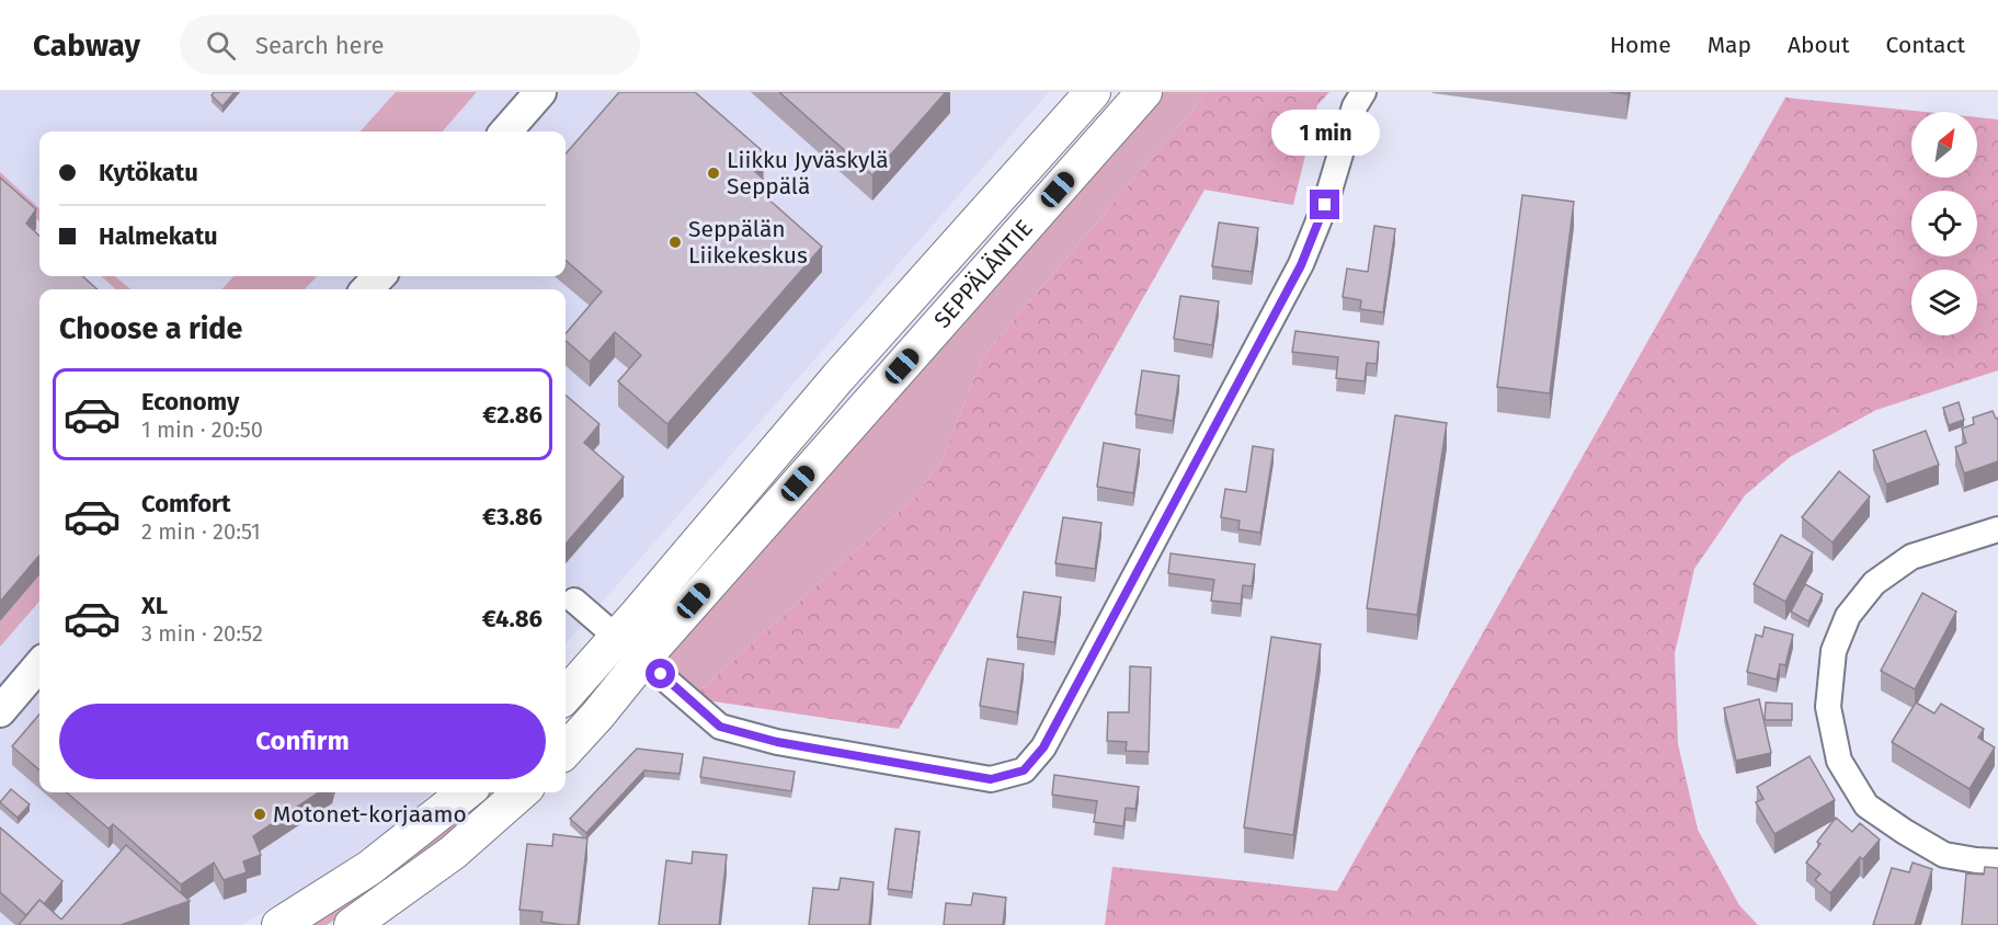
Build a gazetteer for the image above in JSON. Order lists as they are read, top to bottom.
{
  "streets": {
    "main road": ["SEPPÄLÄNTIE"]
  },
  "places": ["Liikku Jyväskylä Seppälä", "Seppälän Liikekeskus", "Motonet-korjaamo"],
  "north": "top right",
  "page": {
    "header": "Cabway",
    "search": "Search here",
    "nav": [
      "Home",
      "Map",
      "About",
      "Contact"
    ],
    "bubble": "1 min",
    "banner": ["Kytökatu", "Halmekatu"],
    "heading": "Choose a ride",
    "list": [
      {
        "name": "Economy",
        "note": "1 min · 20:50",
        "value": "€2.86"
      },
      {
        "name": "Comfort",
        "note": "2 min · 20:51",
        "value": "€3.86"
      },
      {
        "name": "XL",
        "note": "3 min · 20:52",
        "value": "€4.86"
      }
    ],
    "buttons": "Confirm"
  }
}
